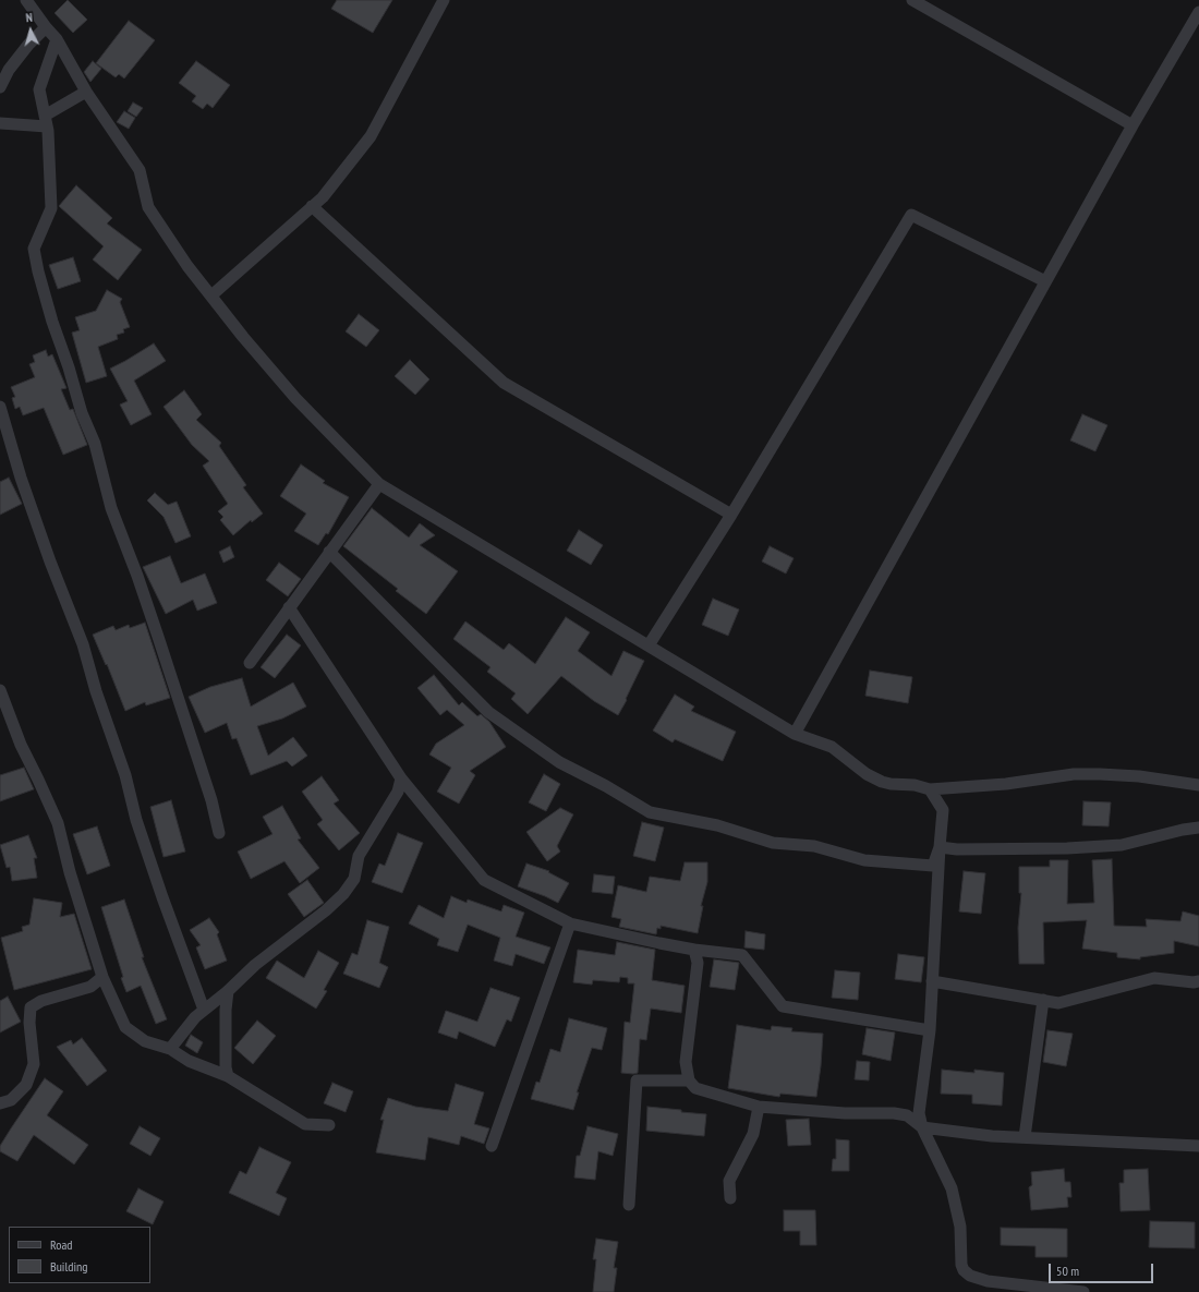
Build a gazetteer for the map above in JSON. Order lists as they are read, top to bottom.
{
  "legend": ["Road", "Building"],
  "scale_bar": "50 m",
  "north": "top"
}
